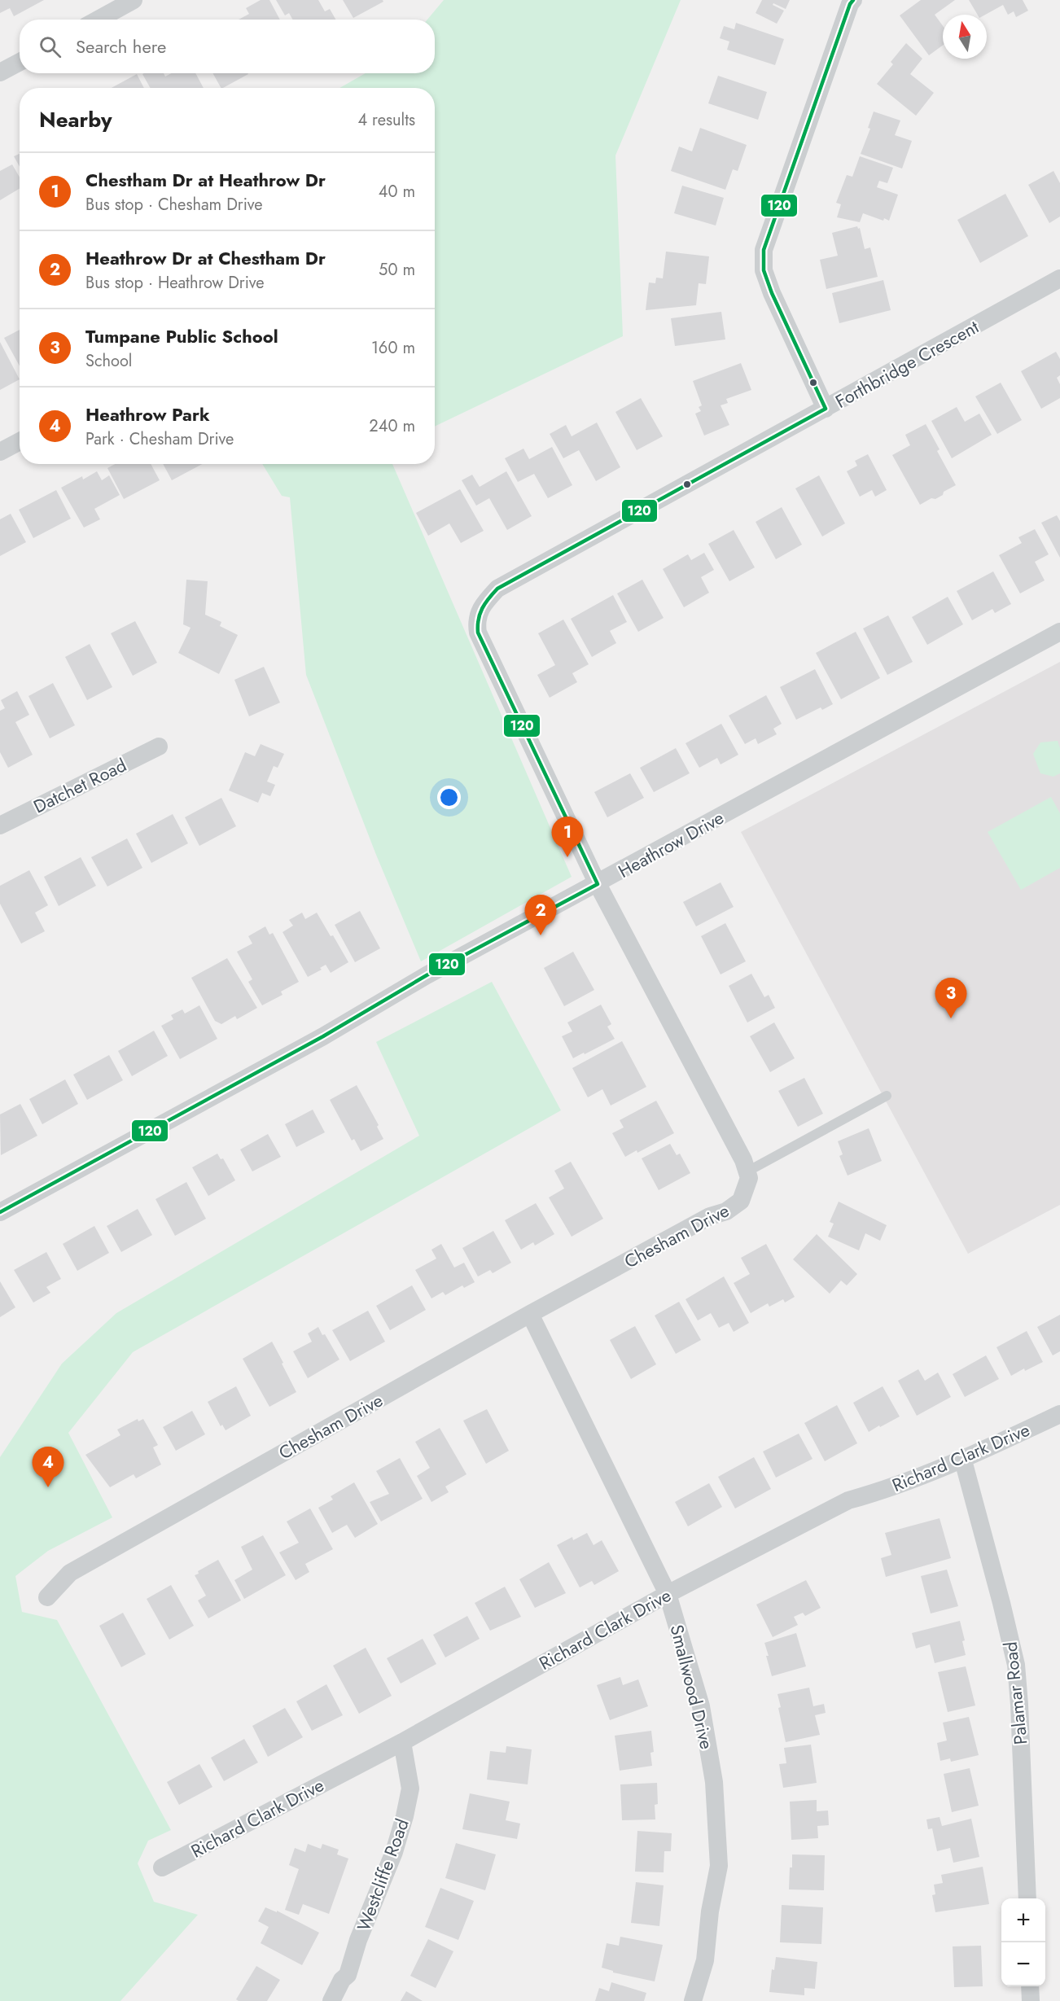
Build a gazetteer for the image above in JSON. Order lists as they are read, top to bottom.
{
  "streets": {
    "street": [
      "Forthbridge Crescent",
      "Datchet Road",
      "Heathrow Drive",
      "Chesham Drive",
      "Richard Clark Drive",
      "Smallwood Drive",
      "Palamar Road",
      "Westcliffe Road"
    ]
  },
  "crossings": [
    ["Forthbridge Crescent", "Heathrow Drive"],
    ["Chesham Drive", "Smallwood Drive"],
    ["Richard Clark Drive", "Smallwood Drive"],
    ["Richard Clark Drive", "Palamar Road"],
    ["Richard Clark Drive", "Westcliffe Road"]
  ],
  "lines": ["transit line 120"],
  "north": "top",
  "page": {
    "search": "Search here",
    "heading": ["Nearby", "4 results"],
    "list": [
      {
        "mark": "1",
        "name": "Chestham Dr at Heathrow Dr",
        "note": "Bus stop · Chesham Drive",
        "value": "40 m"
      },
      {
        "mark": "2",
        "name": "Heathrow Dr at Chestham Dr",
        "note": "Bus stop · Heathrow Drive",
        "value": "50 m"
      },
      {
        "mark": "3",
        "name": "Tumpane Public School",
        "note": "School",
        "value": "160 m"
      },
      {
        "mark": "4",
        "name": "Heathrow Park",
        "note": "Park · Chesham Drive",
        "value": "240 m"
      }
    ],
    "pins": [
      "1",
      "2",
      "3",
      "4"
    ],
    "map_buttons": ["+", "−"]
  }
}
